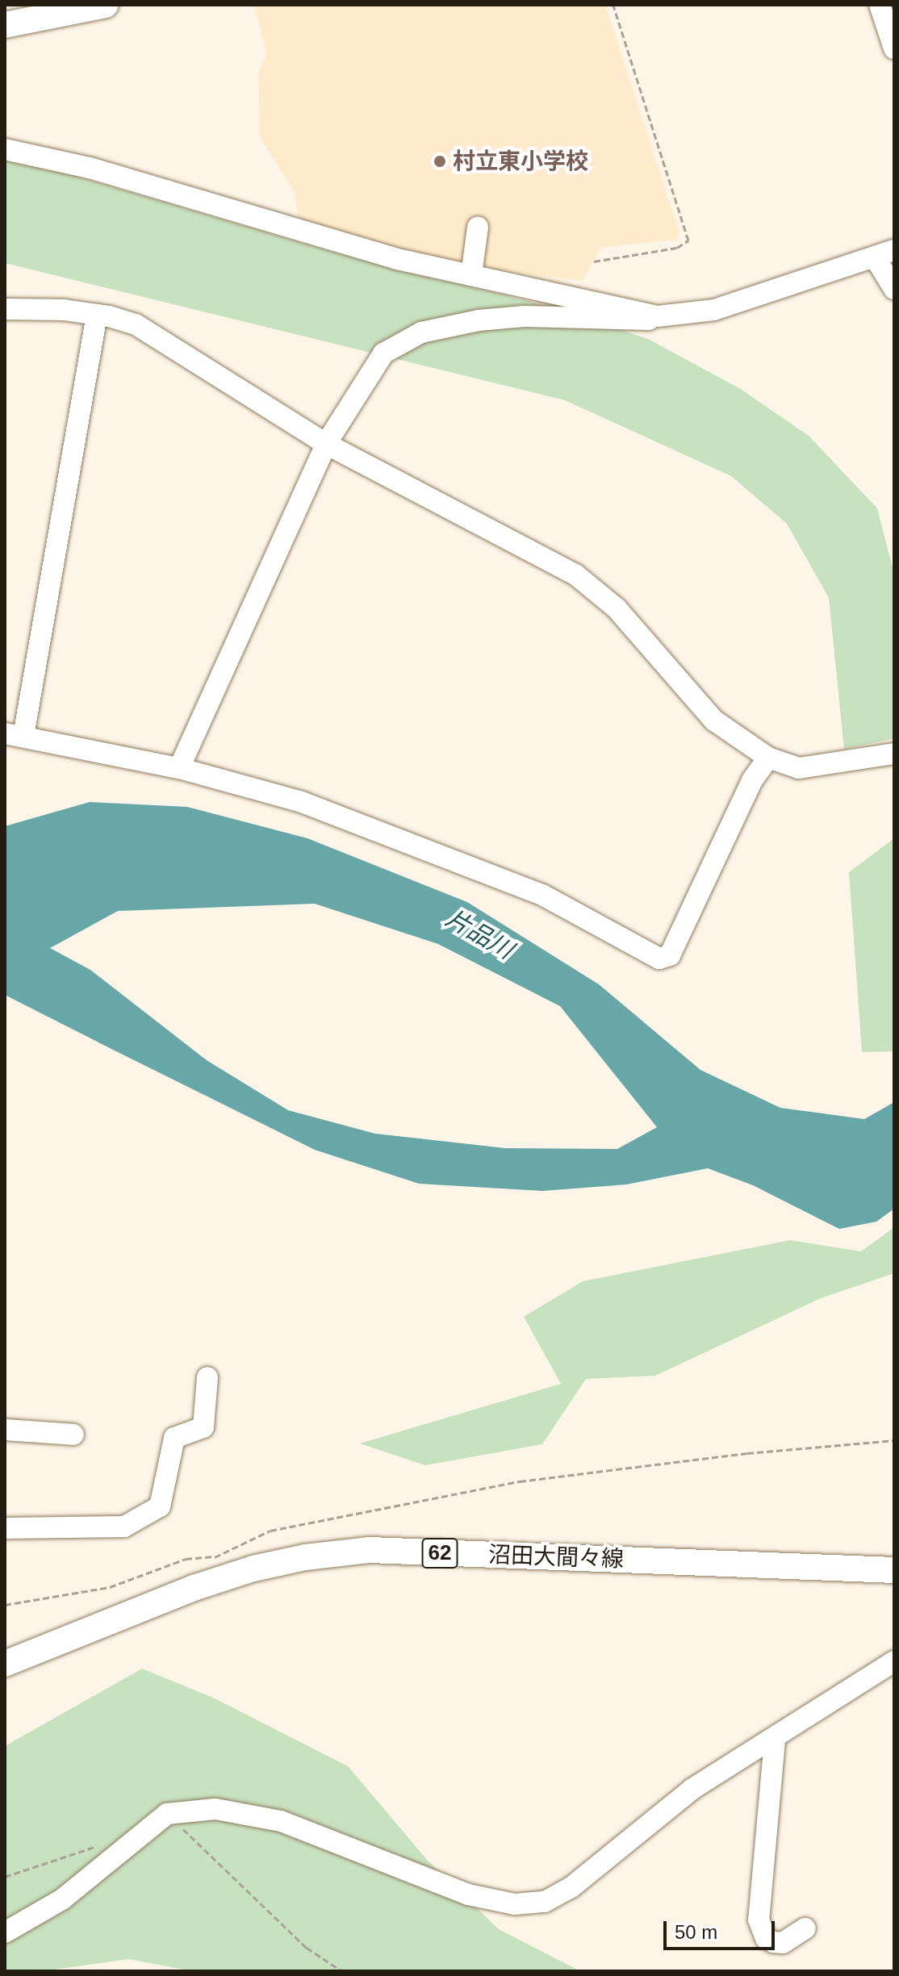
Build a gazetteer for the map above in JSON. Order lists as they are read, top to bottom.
{
  "streets": {
    "main road": ["62", "沼田大間々線"]
  },
  "water": ["片品川"],
  "places": ["村立東小学校"],
  "scale_bar": "50 m"
}
